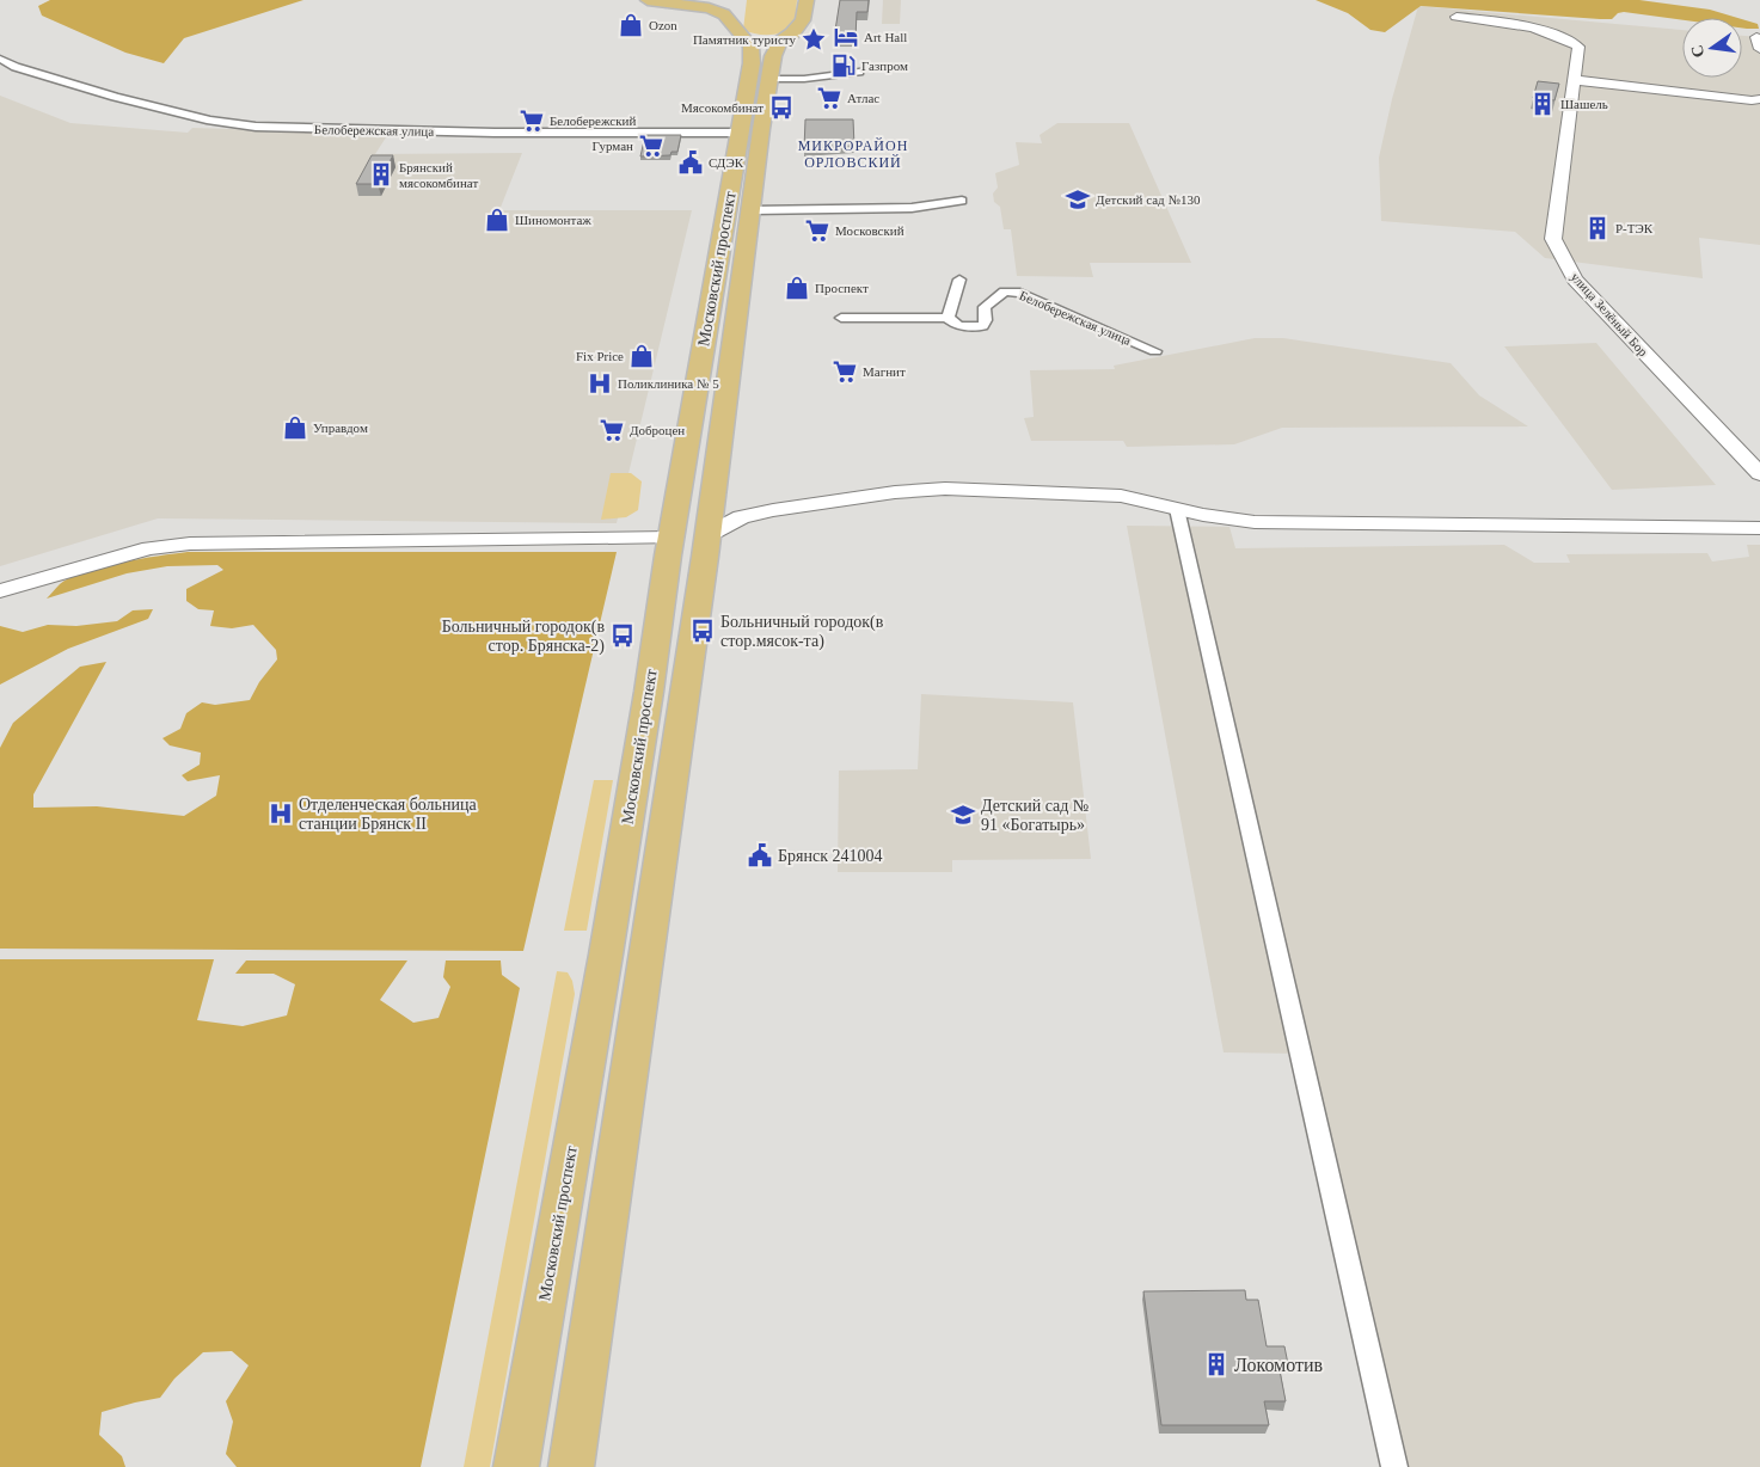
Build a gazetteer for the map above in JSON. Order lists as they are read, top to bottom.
{
  "streets": {
    "main road": ["Московский проспект"],
    "street": ["Белобережская улица", "улица Зелёный Бор"]
  },
  "crossings": [
    ["Белобережская улица", "Московский проспект"]
  ],
  "districts": ["МИКРОРАЙОН ОРЛОВСКИЙ"],
  "places": {
    "shop": [
      "Ozon",
      "Шиномонтаж",
      "Проспект",
      "Fix Price",
      "Управдом"
    ],
    "hotel": ["Art Hall"],
    "place": ["Памятник туристу"],
    "fuel station": ["Газпром"],
    "supermarket": [
      "Атлас",
      "Белобережский",
      "Гурман",
      "Московский",
      "Магнит",
      "Доброцен"
    ],
    "building": [
      "Шашель",
      "Брянский мясокомбинат",
      "Р-ТЭК",
      "Локомотив"
    ],
    "bus stop": ["Мясокомбинат", "Больничный городок(в стор.мясок-та)", "Больничный городок(в стор. Брянска-2)"],
    "public building": ["СДЭК", "Брянск 241004"],
    "school or university": ["Детский сад №130", "Детский сад № 91 «Богатырь»"],
    "hospital": ["Поликлиника № 5", "Отделенческая больница станции Брянск II"]
  },
  "north": "left"
}
